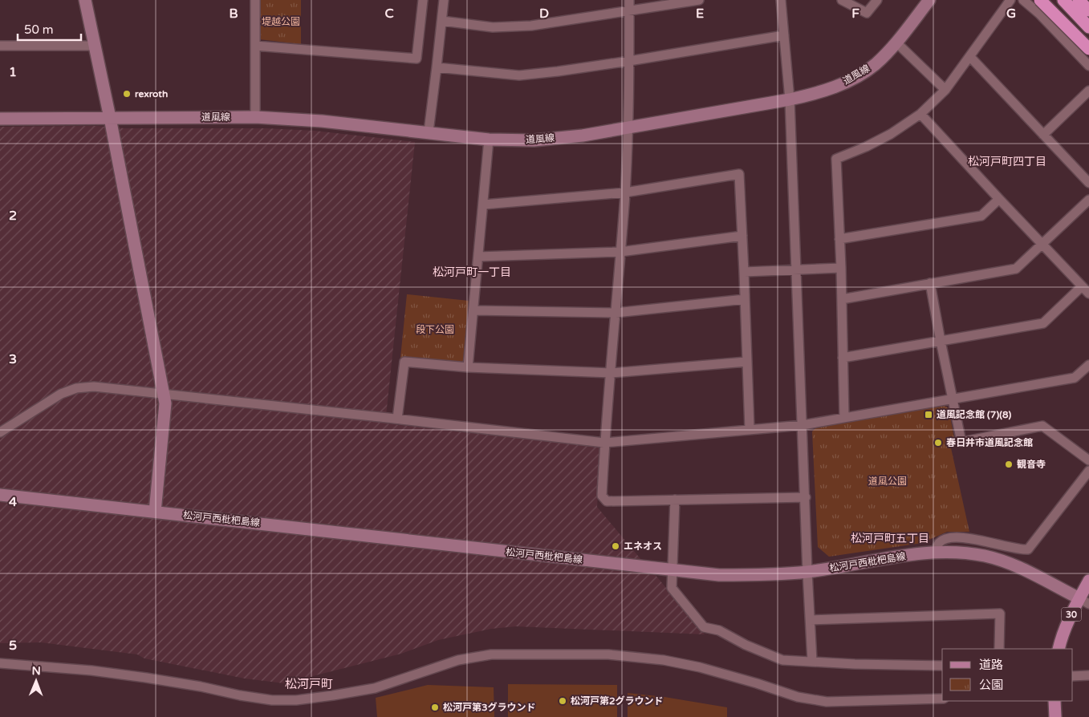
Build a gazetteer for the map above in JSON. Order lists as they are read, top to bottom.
{
  "streets": {
    "main road": ["30"],
    "street": ["道風線", "松河戸西枇杷島線"]
  },
  "crossings": [
    ["松河戸西枇杷島線", "30"]
  ],
  "districts": [
    "松河戸町四丁目",
    "松河戸町一丁目",
    "松河戸町五丁目",
    "松河戸町"
  ],
  "parks": ["堤越公園", "段下公園", "道風公園"],
  "places": {
    "other": [
      "rexroth",
      "春日井市道風記念館",
      "観音寺",
      "エネオス",
      "松河戸第2グラウンド",
      "松河戸第3グラウンド"
    ],
    "transit": ["道風記念館 (7)(8)"]
  },
  "legend": ["道路", "公園"],
  "scale_bar": "50 m",
  "north": "top",
  "grid": {
    "columns": [
      "B",
      "C",
      "D",
      "E",
      "F",
      "G"
    ],
    "rows": [
      "1",
      "2",
      "3",
      "4",
      "5"
    ]
  }
}
